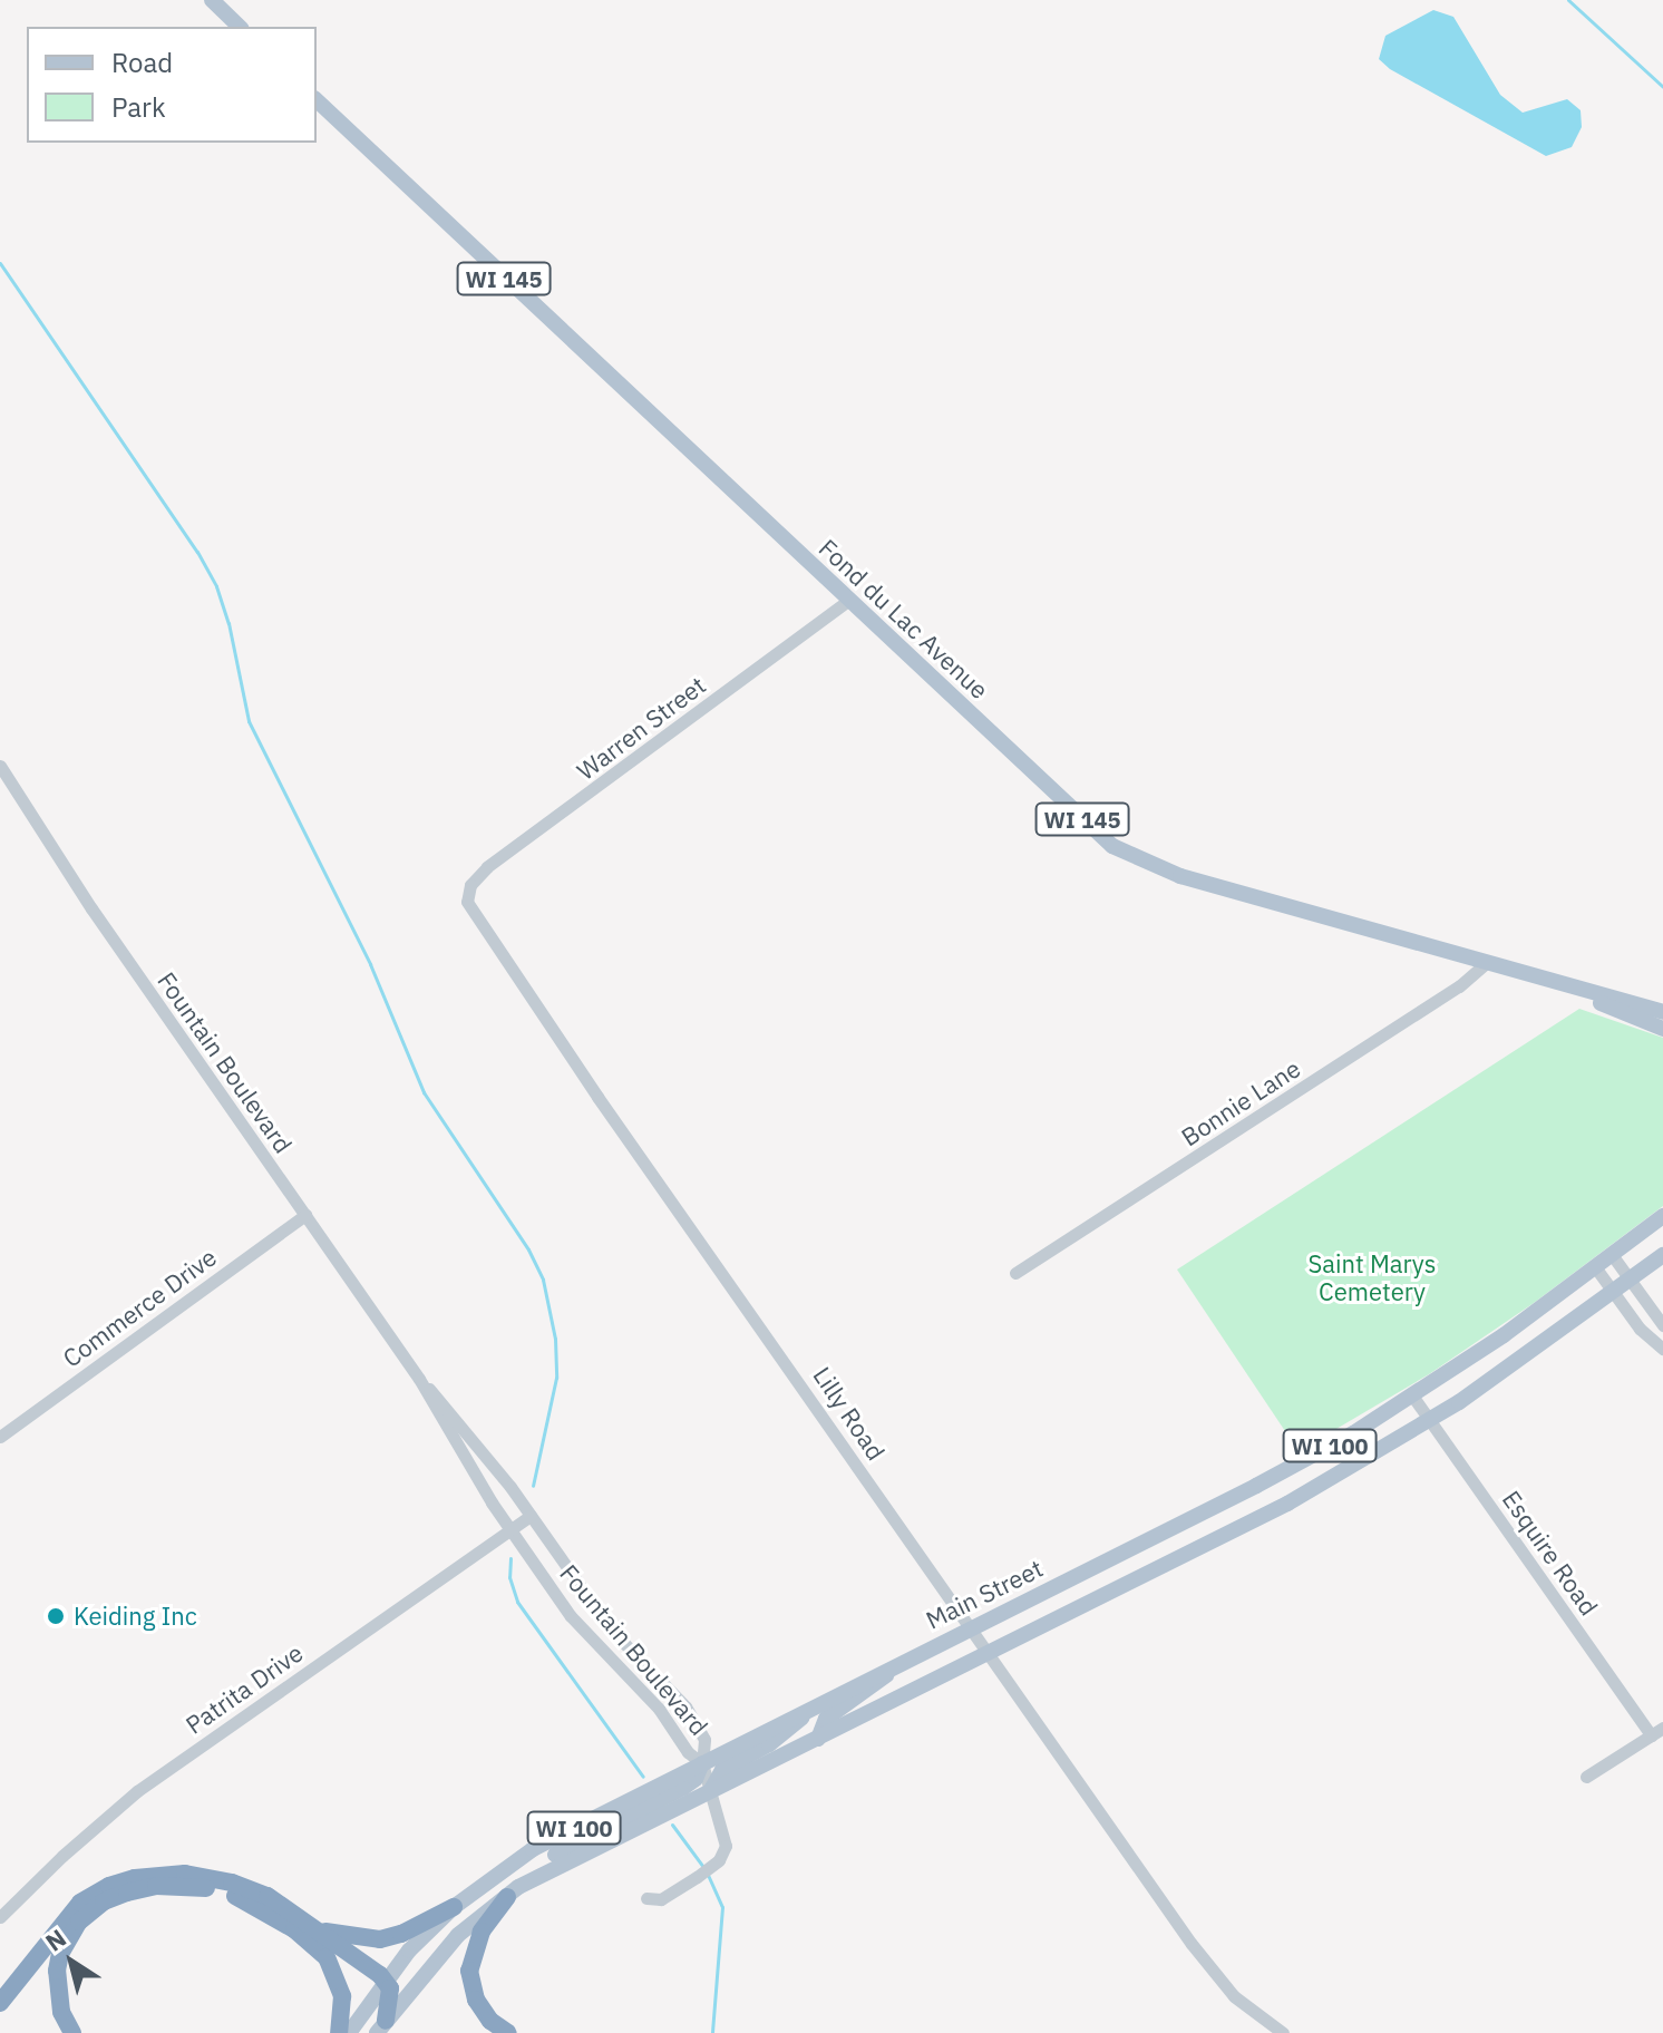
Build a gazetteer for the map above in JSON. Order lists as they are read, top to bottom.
{
  "streets": {
    "highway": ["WI 100"],
    "main road": ["WI 145", "Fond du Lac Avenue", "Main Street"],
    "street": [
      "Warren Street",
      "Fountain Boulevard",
      "Bonnie Lane",
      "Commerce Drive",
      "Lilly Road",
      "Esquire Road",
      "Patrita Drive"
    ]
  },
  "crossings": [
    ["Fond du Lac Avenue", "Warren Street"],
    ["Fond du Lac Avenue", "Bonnie Lane"],
    ["Warren Street", "Lilly Road"],
    ["Fountain Boulevard", "Commerce Drive"],
    ["Fountain Boulevard", "Main Street"],
    ["Fountain Boulevard", "Patrita Drive"],
    ["Lilly Road", "WI 100"],
    ["Lilly Road", "Main Street"],
    ["WI 100", "Esquire Road"],
    ["Esquire Road", "Main Street"]
  ],
  "parks": ["Saint Marys Cemetery"],
  "places": ["Keiding Inc"],
  "legend": ["Road", "Park"],
  "north": "top left"
}
